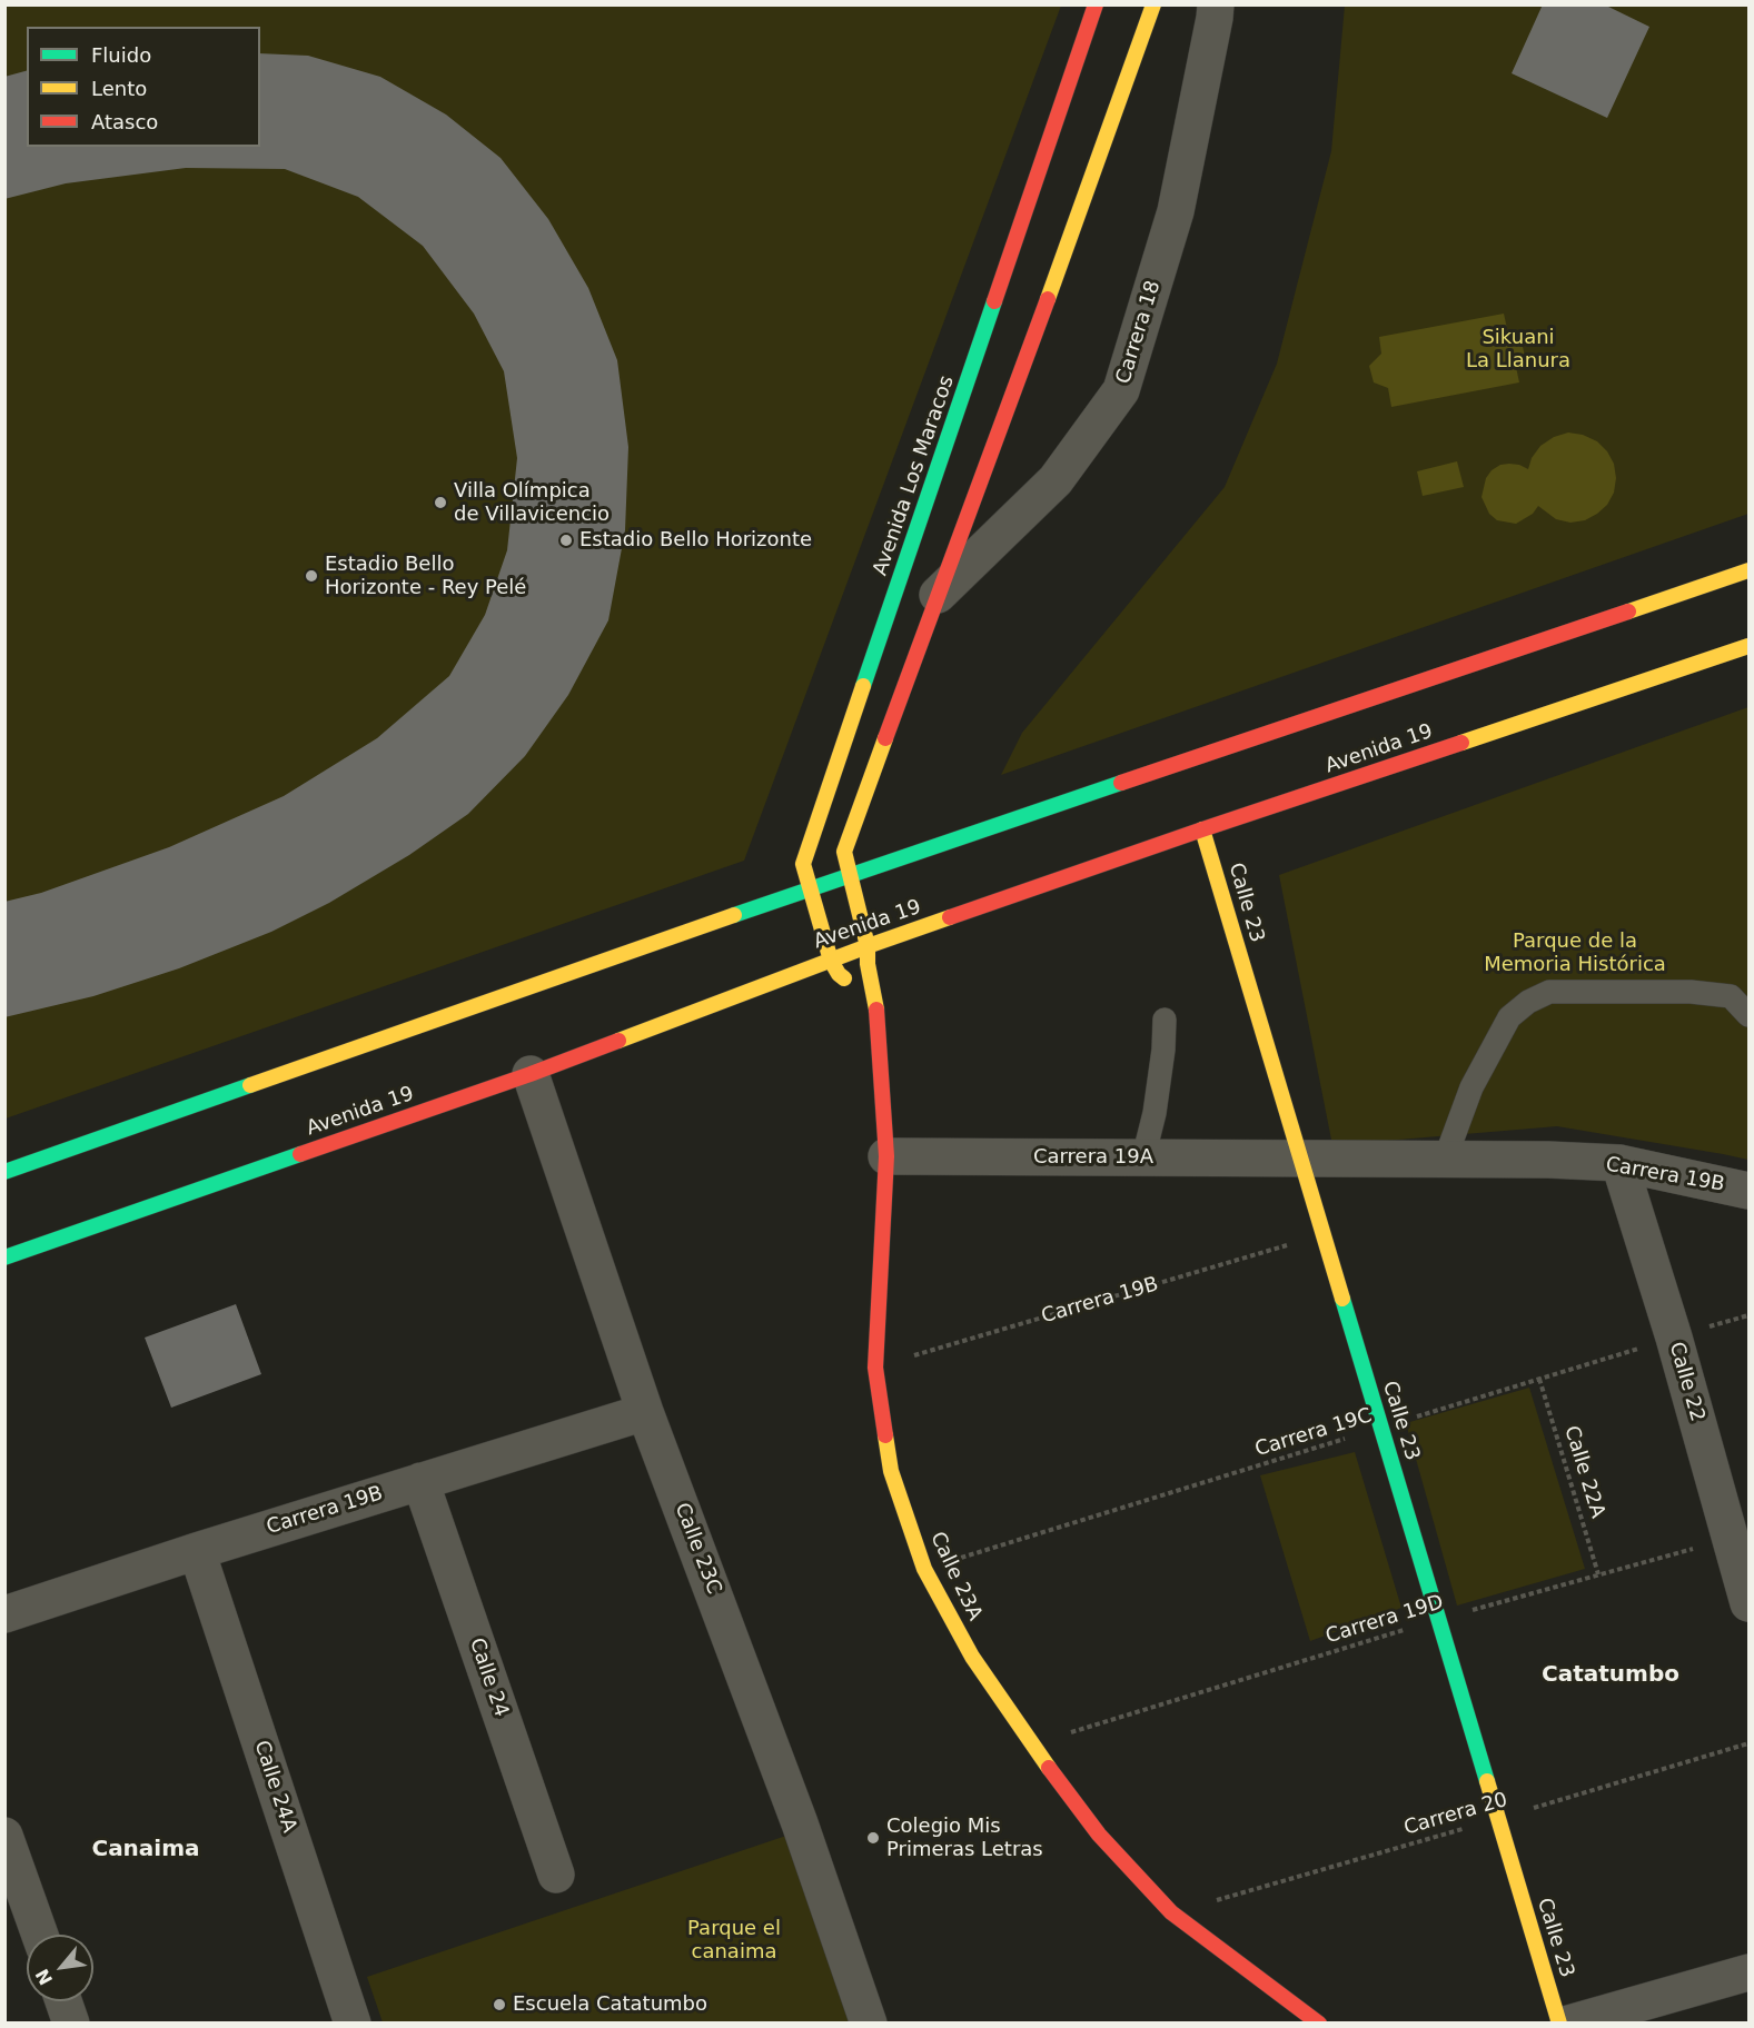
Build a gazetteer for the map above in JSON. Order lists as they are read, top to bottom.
{
  "streets": {
    "street": [
      "Carrera 18",
      "Avenida Los Maracos",
      "Avenida 19",
      "Calle 23",
      "Carrera 19A",
      "Carrera 19B",
      "Calle 22",
      "Calle 23C",
      "Calle 23A",
      "Calle 24",
      "Calle 24A"
    ],
    "path": [
      "Carrera 19C",
      "Calle 22A",
      "Carrera 19D",
      "Carrera 20"
    ]
  },
  "crossings": [
    ["Avenida Los Maracos", "Avenida 19"],
    ["Avenida 19", "Calle 23"],
    ["Avenida 19", "Calle 23C"],
    ["Avenida 19", "Calle 23A"],
    ["Calle 23", "Carrera 19A"],
    ["Calle 23", "Carrera 19B"],
    ["Calle 23", "Carrera 19C"],
    ["Calle 23", "Carrera 19D"],
    ["Calle 23", "Carrera 20"],
    ["Carrera 19A", "Carrera 19B"],
    ["Carrera 19A", "Calle 23A"],
    ["Carrera 19B", "Calle 22"],
    ["Carrera 19B", "Calle 23C"],
    ["Carrera 19B", "Calle 23A"],
    ["Carrera 19B", "Calle 24"],
    ["Carrera 19B", "Calle 24A"],
    ["Calle 22", "Carrera 19C"],
    ["Calle 22", "Carrera 19D"],
    ["Carrera 19C", "Calle 22A"],
    ["Carrera 19C", "Calle 23A"],
    ["Calle 22A", "Carrera 19D"],
    ["Calle 23A", "Carrera 19D"],
    ["Calle 23A", "Carrera 20"]
  ],
  "districts": ["Catatumbo", "Canaima"],
  "parks": ["Sikuani La Llanura", "Parque de la Memoria Histórica", "Parque el canaima"],
  "places": [
    "Villa Olímpica de Villavicencio",
    "Estadio Bello Horizonte",
    "Estadio Bello Horizonte - Rey Pelé",
    "Colegio Mis Primeras Letras",
    "Escuela Catatumbo"
  ],
  "legend": ["Fluido", "Lento", "Atasco"],
  "north": "bottom left"
}
